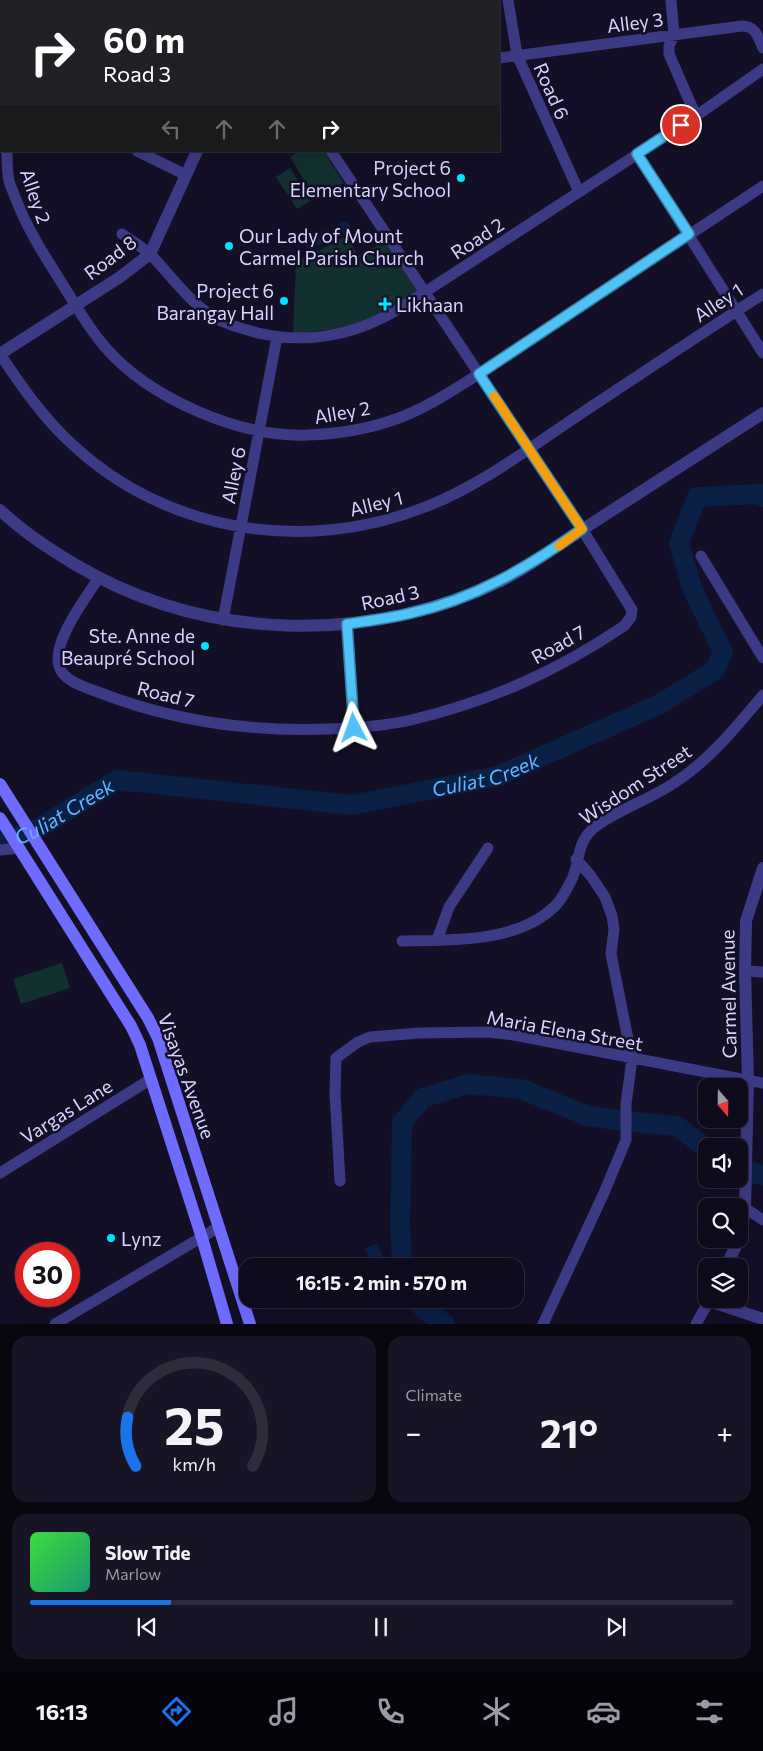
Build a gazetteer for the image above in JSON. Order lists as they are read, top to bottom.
{
  "streets": {
    "main road": ["Visayas Avenue"],
    "street": [
      "Alley 3",
      "Road 6",
      "Alley 2",
      "Road 2",
      "Road 8",
      "Alley 1",
      "Alley 6",
      "Road 3",
      "Road 7",
      "Wisdom Street",
      "Carmel Avenue",
      "Maria Elena Street",
      "Vargas Lane"
    ]
  },
  "crossings": [
    ["Alley 3", "Road 6"],
    ["Road 6", "Road 2"],
    ["Alley 2", "Road 8"],
    ["Alley 2", "Alley 6"],
    ["Alley 2", "Road 7"],
    ["Road 2", "Road 8"],
    ["Road 2", "Alley 6"],
    ["Road 2", "Road 7"],
    ["Road 8", "Alley 1"],
    ["Alley 1", "Alley 6"],
    ["Alley 1", "Road 7"],
    ["Alley 6", "Road 3"],
    ["Road 3", "Road 7"],
    ["Visayas Avenue", "Vargas Lane"]
  ],
  "water": ["Culiat Creek"],
  "places": {
    "other": [
      "Project 6 Elementary School",
      "Our Lady of Mount Carmel Parish Church",
      "Project 6 Barangay Hall",
      "Ste. Anne de Beaupré School",
      "Lynz"
    ],
    "health": ["Likhaan"]
  },
  "north": "bottom",
  "page": {
    "turn": ["60 m", "Road 3"],
    "limit": "30",
    "trip": "16:15 · 2 min · 570 m",
    "tile": "Climate",
    "heat": ["−", "21°", "+"],
    "song": ["Slow Tide", "Marlow"],
    "tabs": "16:13",
    "gauge": ["25", "km/h"]
  }
}
